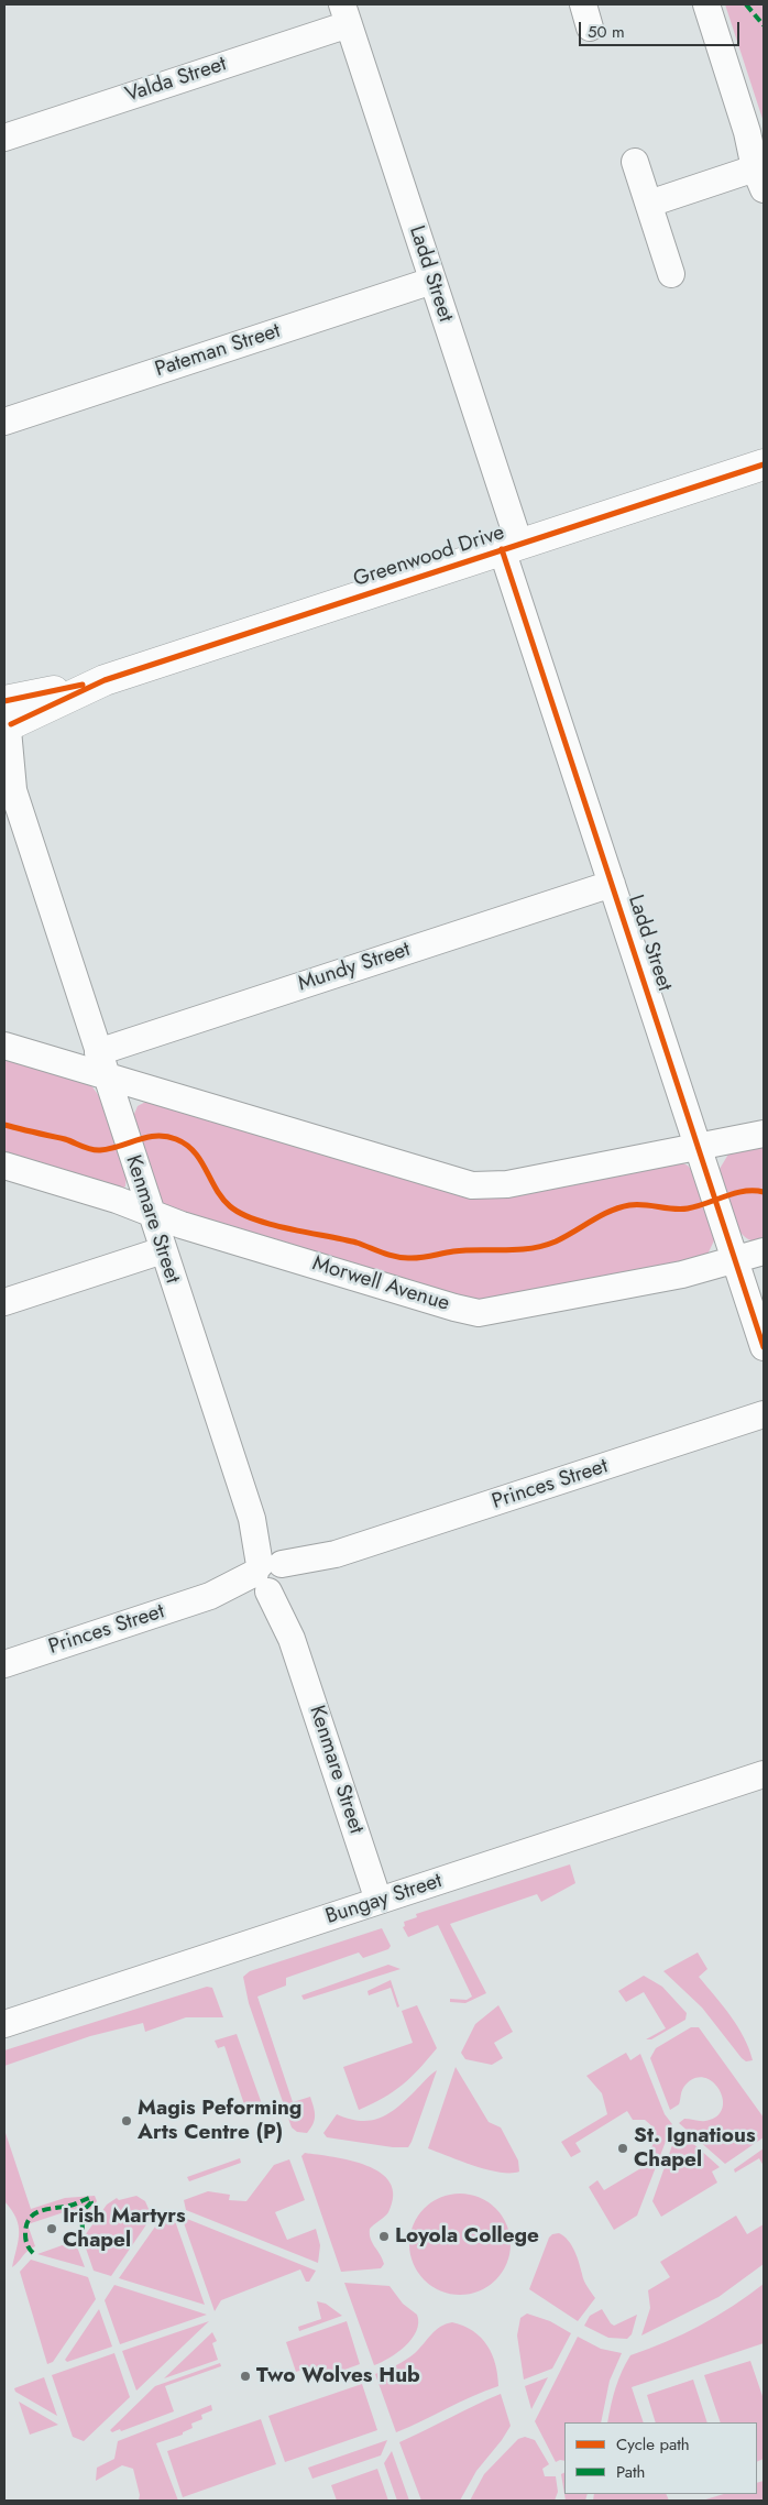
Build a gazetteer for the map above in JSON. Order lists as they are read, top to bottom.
{
  "streets": {
    "street": [
      "Valda Street",
      "Ladd Street",
      "Pateman Street",
      "Greenwood Drive",
      "Mundy Street",
      "Kenmare Street",
      "Morwell Avenue",
      "Princes Street",
      "Bungay Street"
    ]
  },
  "crossings": [
    ["Valda Street", "Ladd Street"],
    ["Ladd Street", "Pateman Street"],
    ["Ladd Street", "Greenwood Drive"],
    ["Ladd Street", "Mundy Street"],
    ["Ladd Street", "Morwell Avenue"],
    ["Greenwood Drive", "Kenmare Street"],
    ["Mundy Street", "Kenmare Street"],
    ["Kenmare Street", "Morwell Avenue"],
    ["Kenmare Street", "Princes Street"],
    ["Kenmare Street", "Bungay Street"]
  ],
  "places": [
    "Magis Peforming Arts Centre (P)",
    "St. Ignatious Chapel",
    "Irish Martyrs Chapel",
    "Loyola College",
    "Two Wolves Hub"
  ],
  "legend": ["Cycle path", "Path"],
  "scale_bar": "50 m"
}
